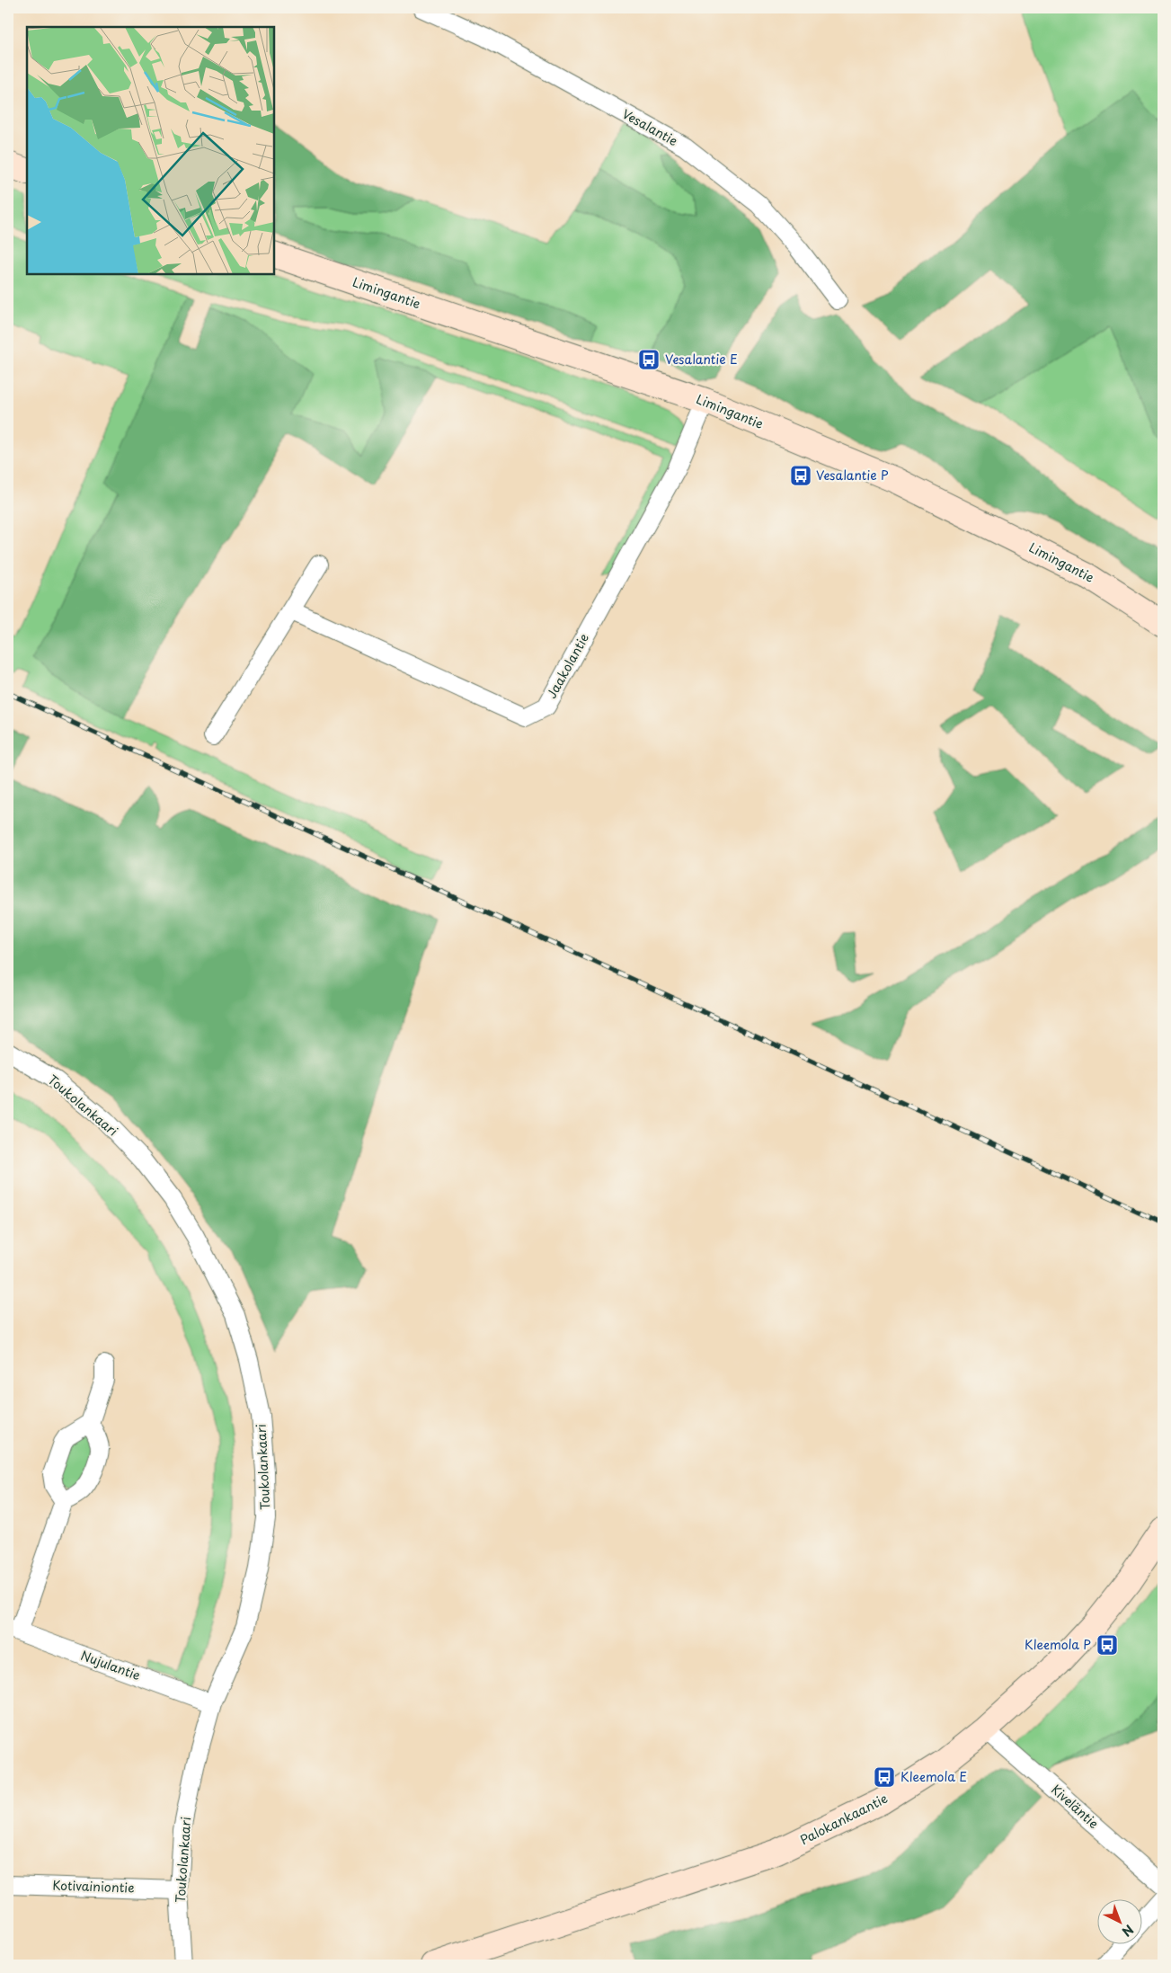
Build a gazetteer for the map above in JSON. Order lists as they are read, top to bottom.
{
  "streets": {
    "main road": ["Limingantie", "Palokankaantie"],
    "street": [
      "Vesalantie",
      "Jaakolantie",
      "Toukolankaari",
      "Nujulantie",
      "Kiveläntie",
      "Kotivainiontie"
    ]
  },
  "crossings": [
    ["Limingantie", "Jaakolantie"],
    ["Toukolankaari", "Nujulantie"],
    ["Toukolankaari", "Kotivainiontie"],
    ["Kiveläntie", "Palokankaantie"]
  ],
  "places": {
    "bus stop": [
      "Vesalantie E",
      "Vesalantie P",
      "Kleemola P",
      "Kleemola E"
    ]
  },
  "north": "bottom right"
}
